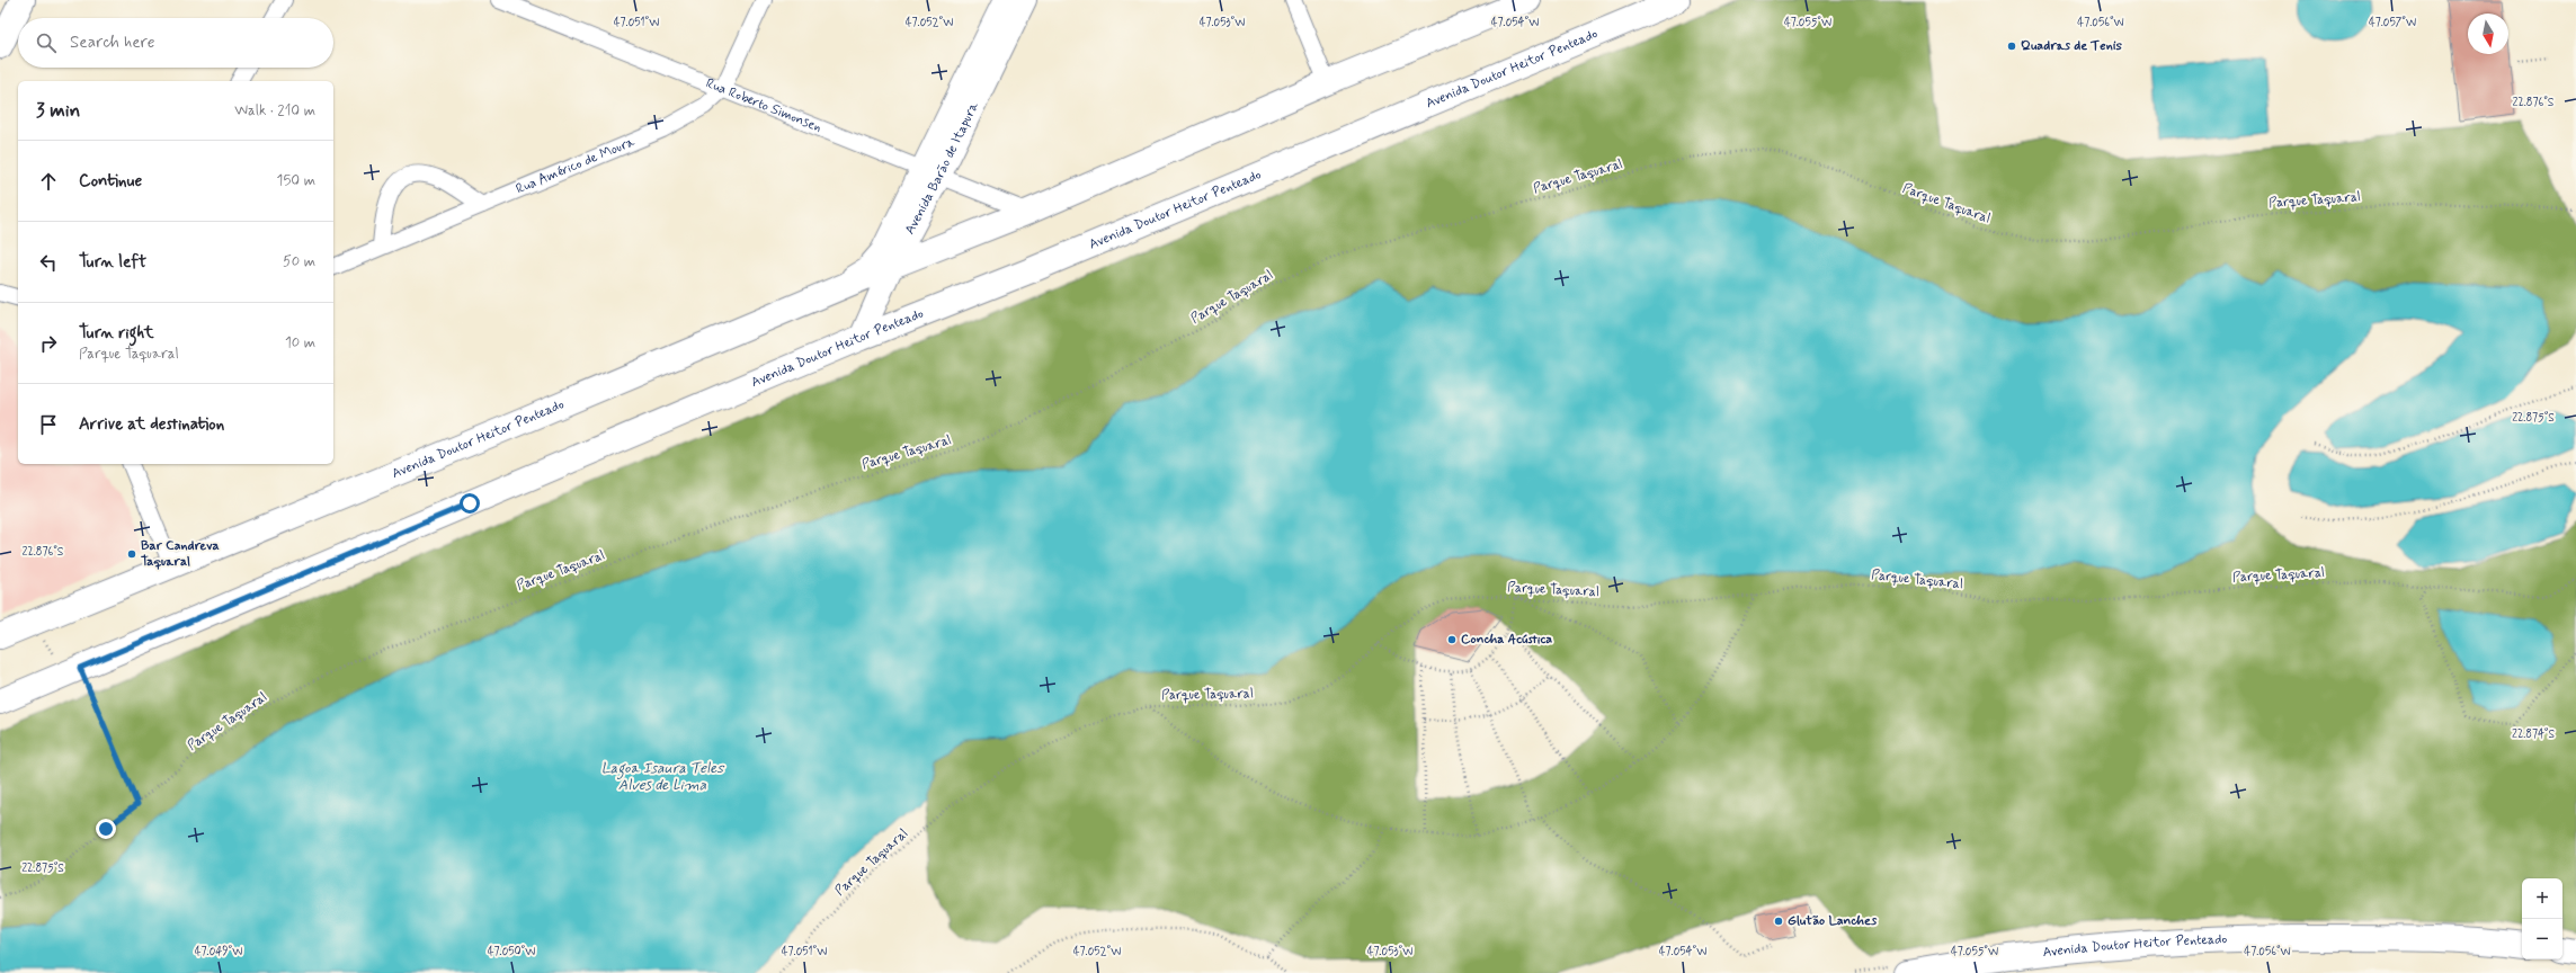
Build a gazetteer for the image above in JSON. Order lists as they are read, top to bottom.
{
  "streets": {
    "main road": ["Avenida Doutor Heitor Penteado", "Avenida Barão de Itapura"],
    "street": ["Rua Roberto Simonsen", "Rua Américo de Moura"],
    "path": ["Parque Taquaral"]
  },
  "crossings": [
    ["Avenida Doutor Heitor Penteado", "Rua Roberto Simonsen"],
    ["Avenida Doutor Heitor Penteado", "Avenida Barão de Itapura"],
    ["Rua Roberto Simonsen", "Rua Américo de Moura"],
    ["Rua Roberto Simonsen", "Avenida Barão de Itapura"]
  ],
  "water": ["Lagoa Isaura Teles Alves de Lima"],
  "places": [
    "Quadras de Tenis",
    "Bar Candreva Taquaral",
    "Concha Acústica",
    "Glutão Lanches"
  ],
  "north": "bottom",
  "page": {
    "search": "Search here",
    "heading": ["3 min", "Walk · 210 m"],
    "list": [
      ["Continue", "150 m"],
      ["Turn left", "50 m"],
      ["Turn right", "Parque Taquaral", "10 m"],
      "Arrive at destination"
    ],
    "map_buttons": ["+", "−"]
  },
  "coordinates": [
    "47.051°W",
    "47.052°W",
    "47.055°W",
    "47.056°W",
    "47.053°W",
    "47.054°W",
    "47.057°W",
    "22.876°S",
    "22.875°S",
    "22.874°S",
    "47.049°W",
    "47.050°W"
  ]
}
